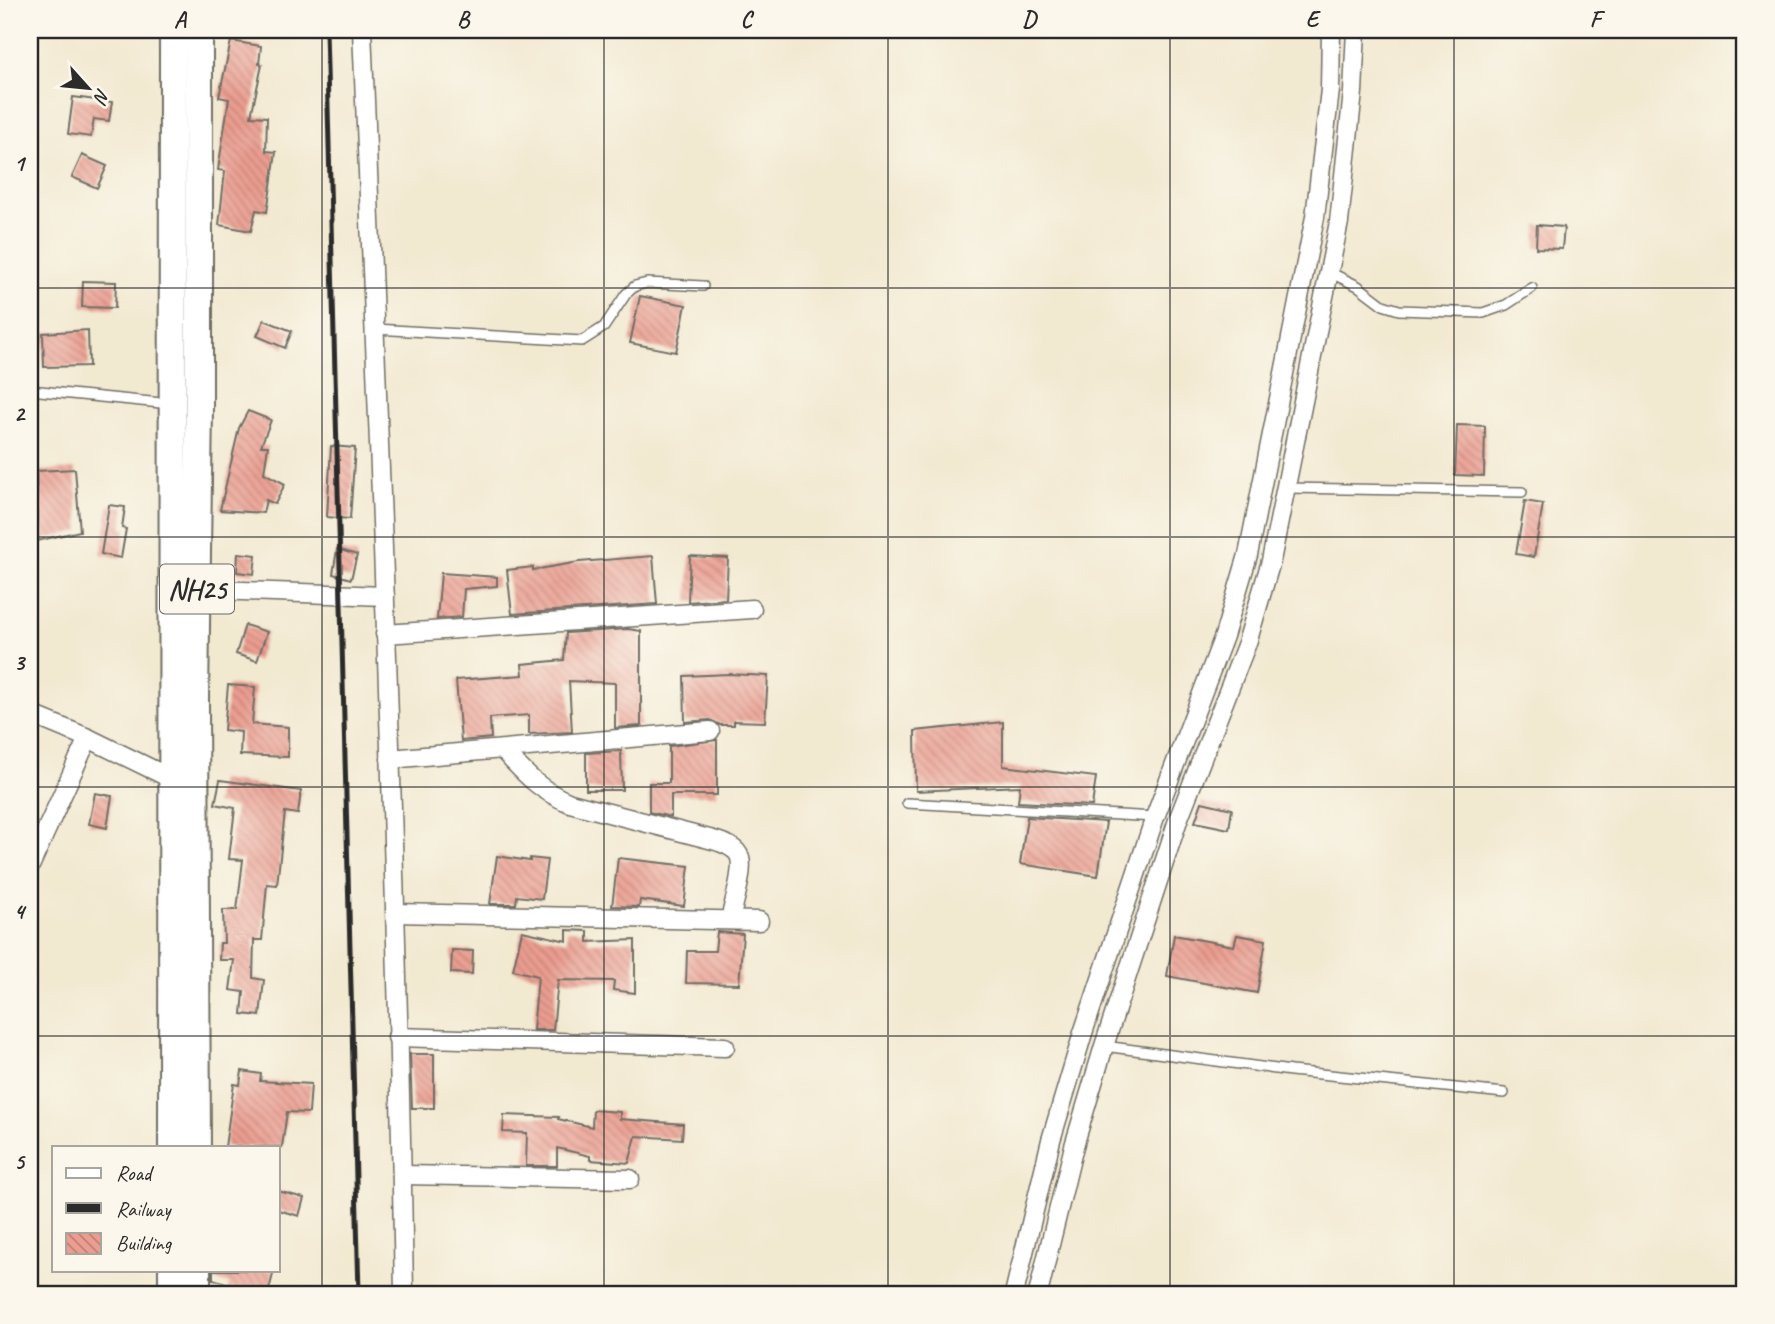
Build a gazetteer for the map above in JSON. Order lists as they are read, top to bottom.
{
  "streets": {
    "main road": ["NH25"]
  },
  "legend": ["Road", "Railway", "Building"],
  "north": "bottom right",
  "grid": {
    "columns": [
      "A",
      "B",
      "C",
      "D",
      "E",
      "F"
    ],
    "rows": [
      "1",
      "2",
      "3",
      "4",
      "5"
    ]
  }
}
